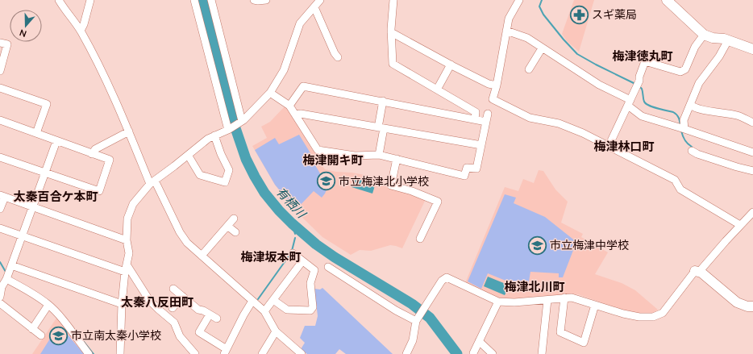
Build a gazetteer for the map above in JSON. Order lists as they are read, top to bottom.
{
  "districts": [
    "梅津徳丸町",
    "梅津林口町",
    "梅津開キ町",
    "太秦百合ケ本町",
    "梅津坂本町",
    "梅津北川町",
    "太秦八反田町"
  ],
  "water": ["有栖川"],
  "places": {
    "pharmacy": ["スギ薬局"],
    "school or university": ["市立梅津北小学校", "市立梅津中学校", "市立南太秦小学校"]
  },
  "north": "bottom"
}
